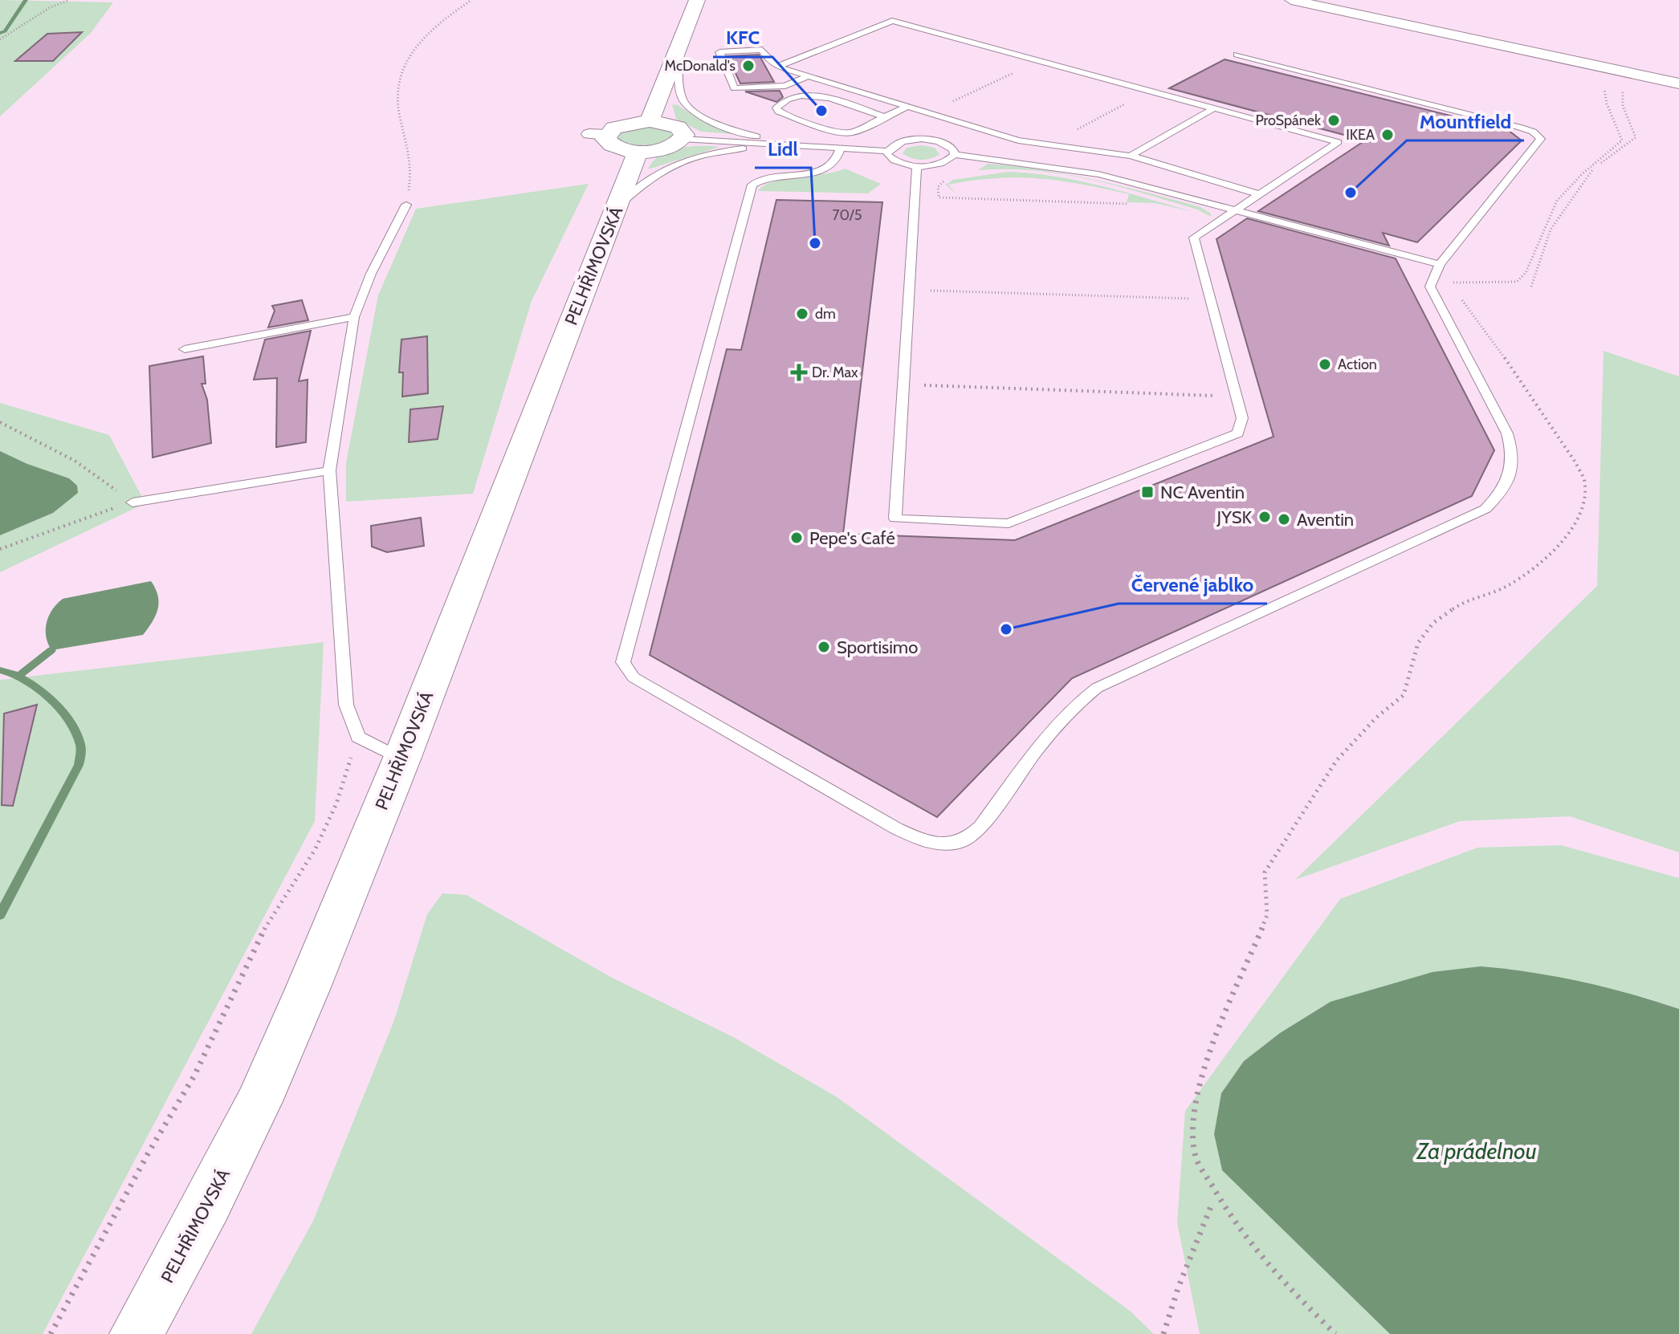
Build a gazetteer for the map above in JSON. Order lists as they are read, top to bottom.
{
  "streets": {
    "main road": ["PELHŘIMOVSKÁ"]
  },
  "water": ["Za prádelnou"],
  "places": {
    "other": [
      "McDonald's",
      "KFC",
      "ProSpánek",
      "IKEA",
      "Mountfield",
      "Lidl",
      "dm",
      "Action",
      "JYSK",
      "Aventin",
      "Pepe's Café",
      "Červené jablko",
      "Sportisimo"
    ],
    "health": ["Dr. Max"],
    "transit": ["NC Aventin"]
  },
  "house_numbers": ["70/5"]
}
